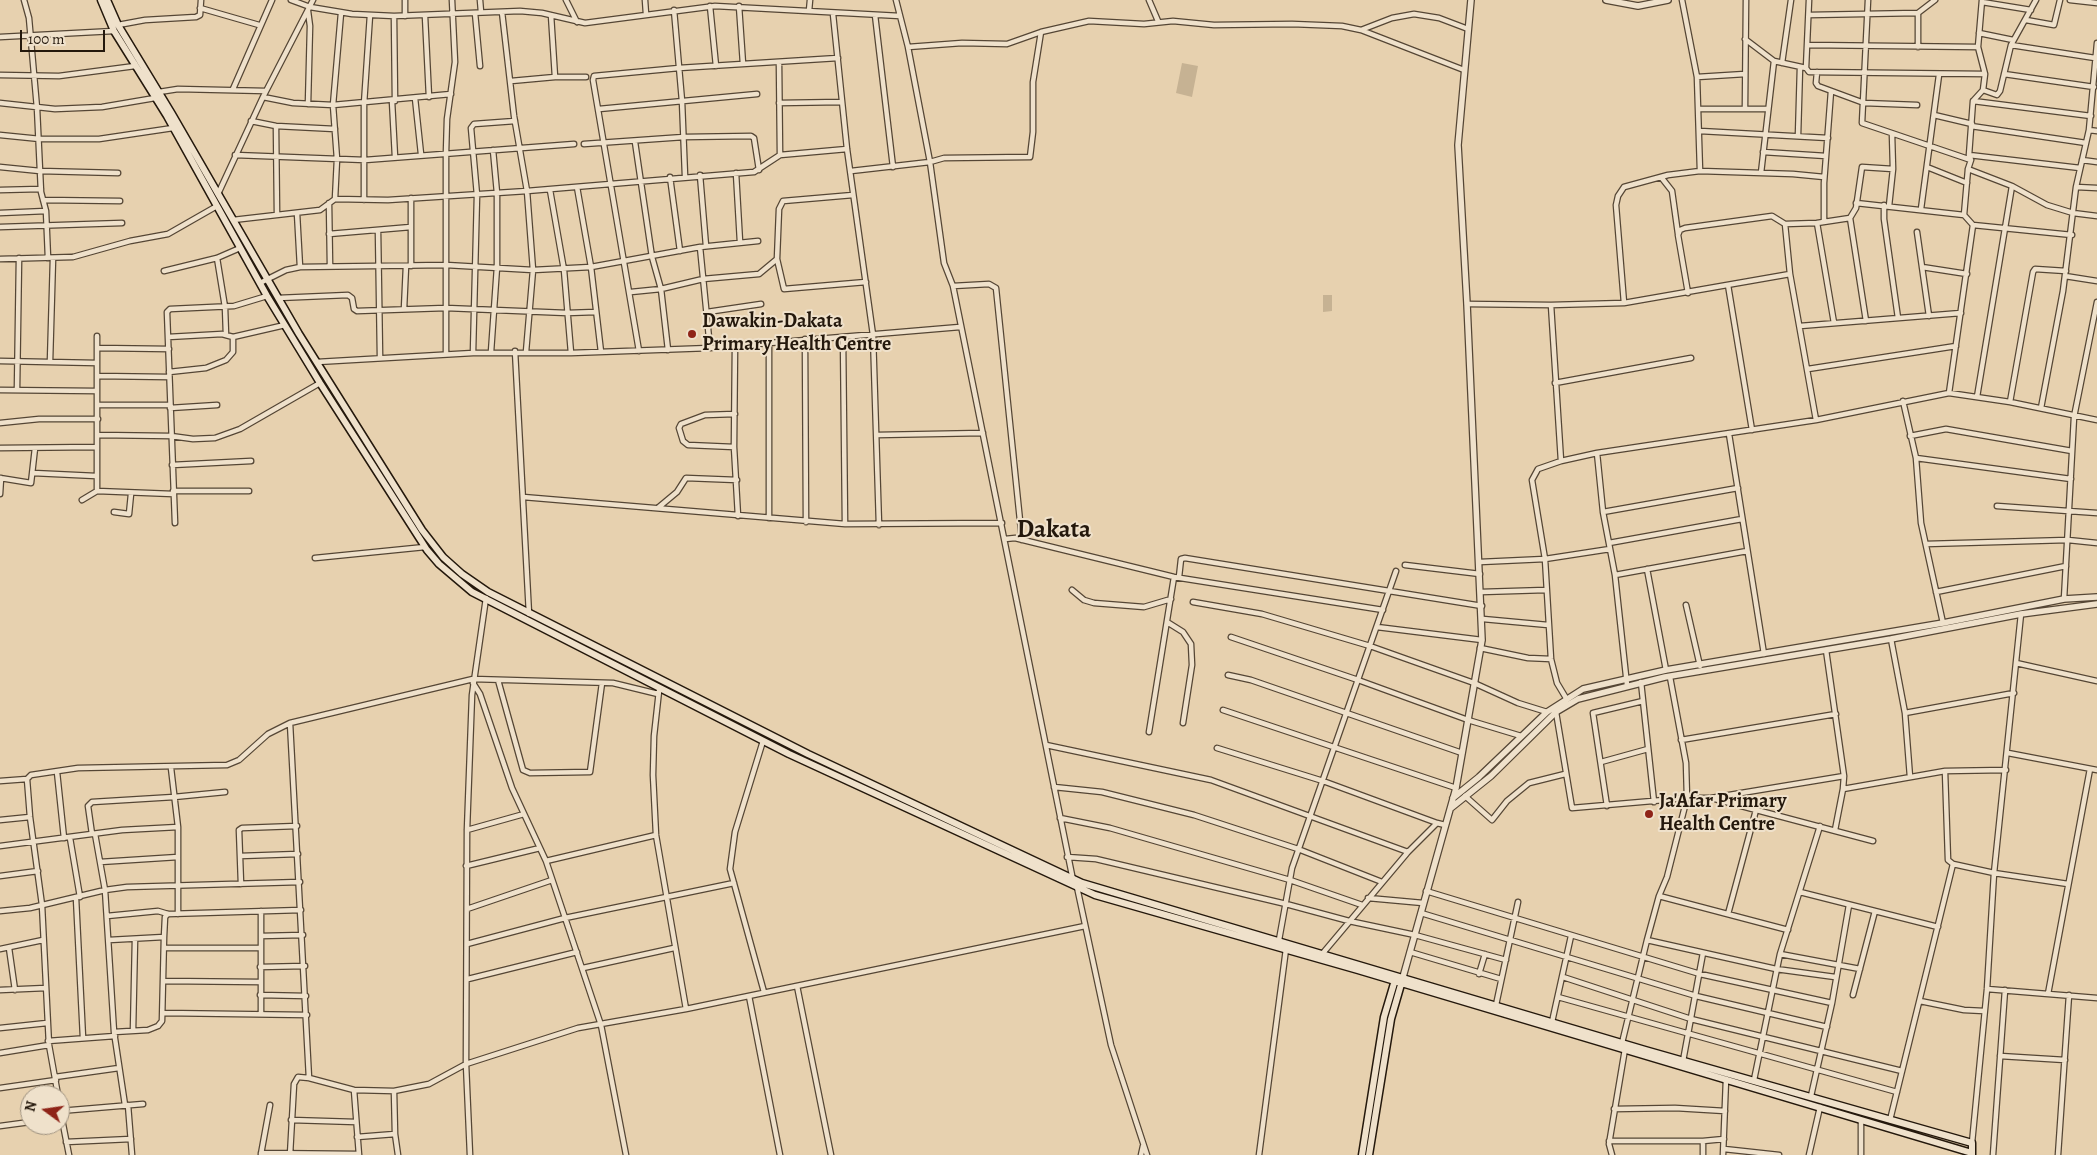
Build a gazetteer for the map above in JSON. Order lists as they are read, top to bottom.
{
  "districts": ["Dakata"],
  "places": ["Dawakin-Dakata Primary Health Centre", "Ja'Afar Primary Health Centre"],
  "scale_bar": "100 m",
  "north": "left"
}
